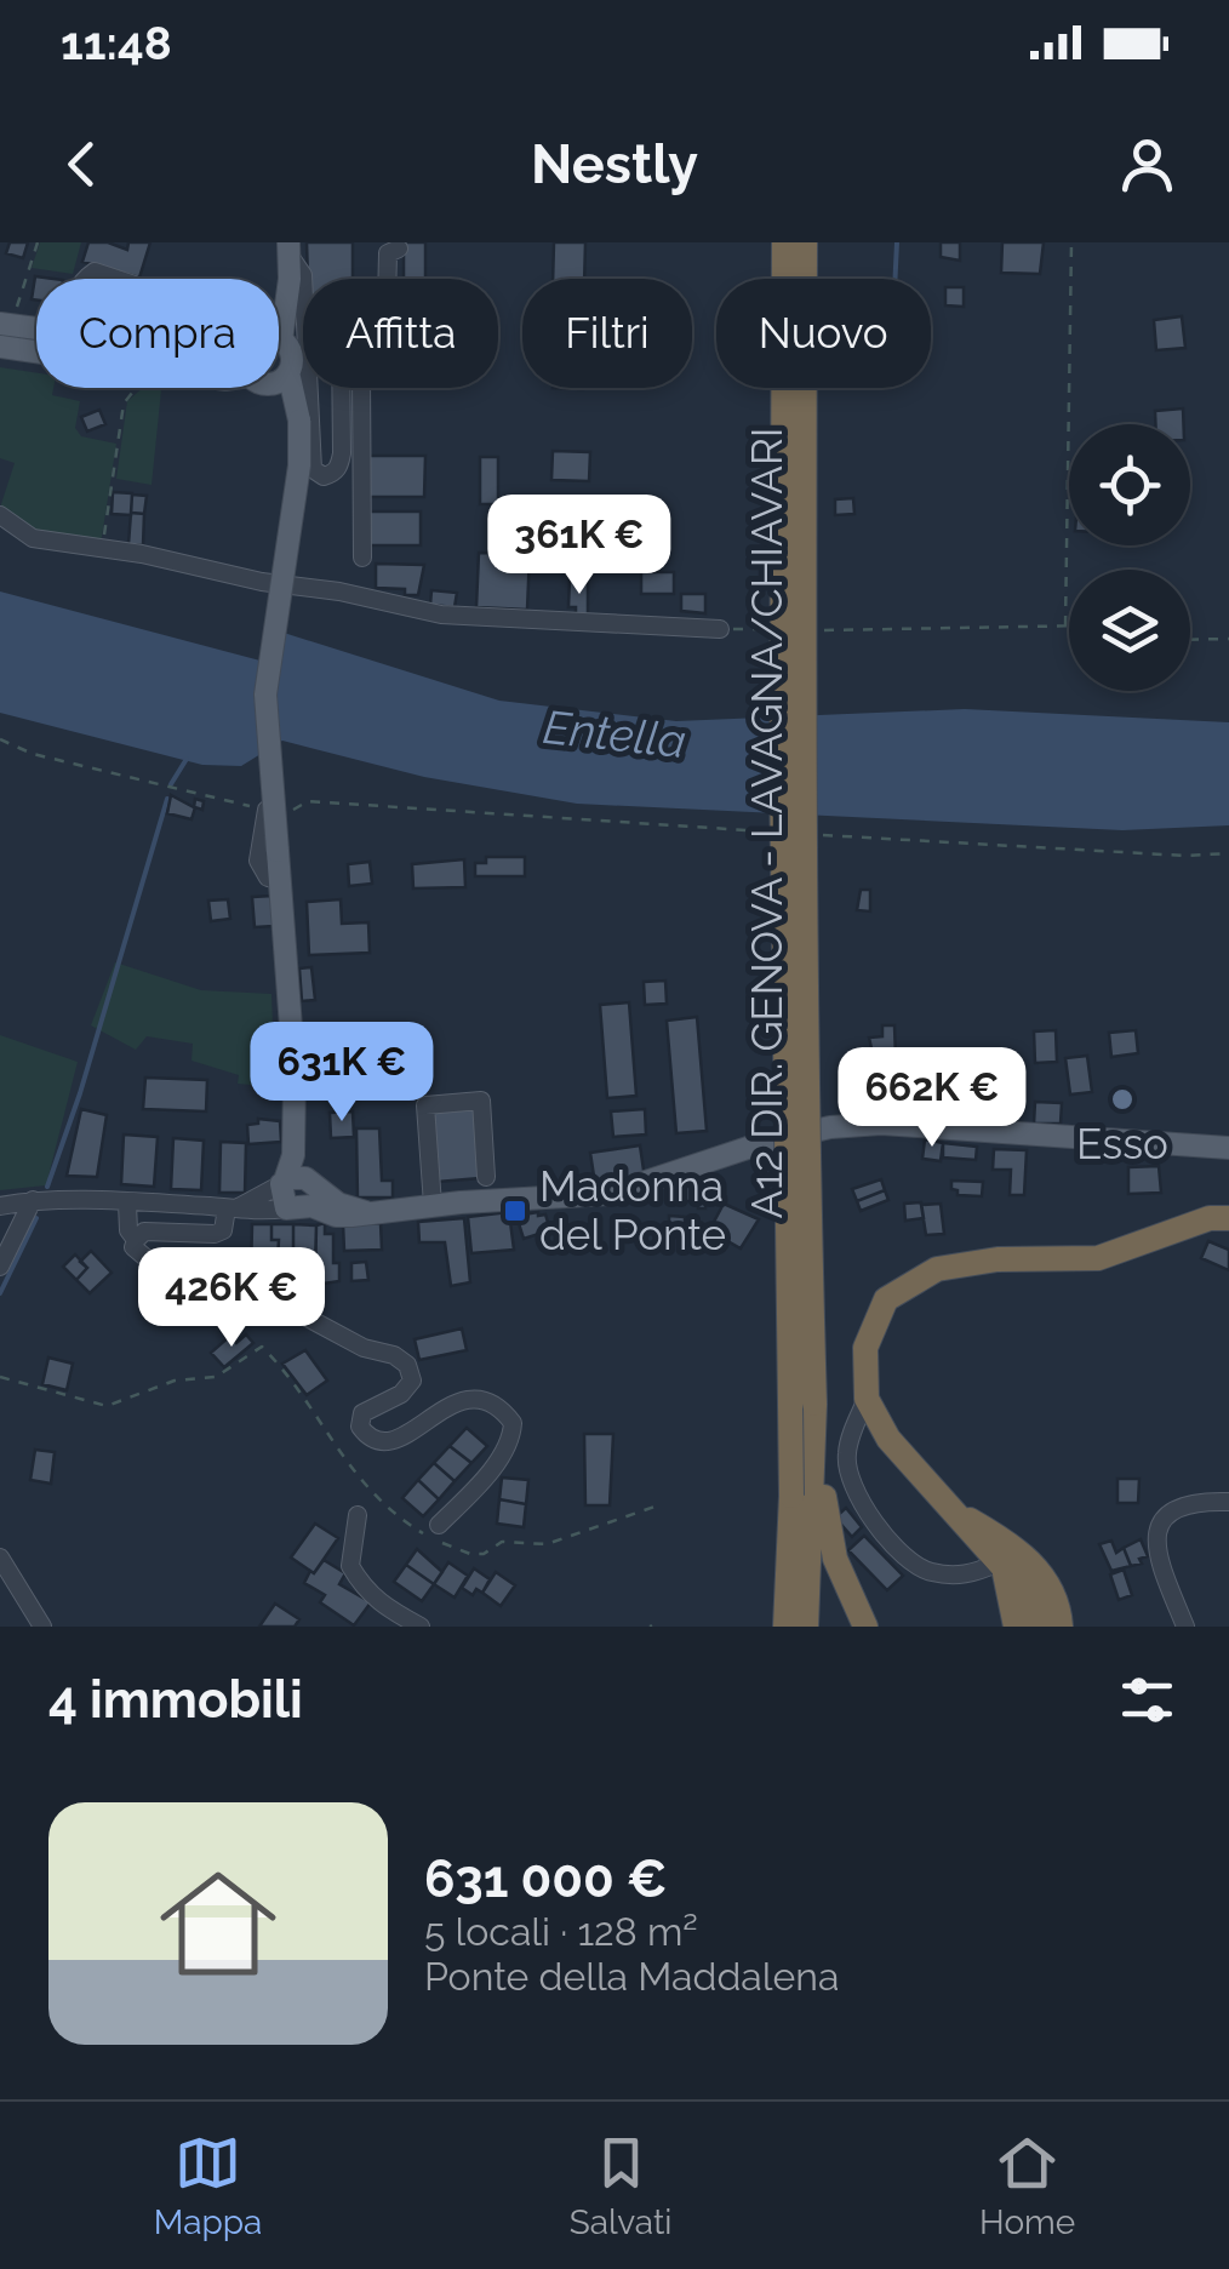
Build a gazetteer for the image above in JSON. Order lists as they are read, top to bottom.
{
  "streets": {
    "highway": ["A12 DIR. GENOVA - LAVAGNA/CHIAVARI"]
  },
  "water": ["Entella"],
  "places": {
    "other": ["Esso"],
    "transit": ["Madonna del Ponte"]
  },
  "page": {
    "status": "11:48",
    "header": "Nestly",
    "chip": [
      "Compra",
      "Affitta",
      "Filtri",
      "Nuovo"
    ],
    "price": [
      "361K €",
      "631K €",
      "662K €",
      "426K €"
    ],
    "heading": "4 immobili",
    "list": [
      {
        "name": "631 000 €",
        "note": "5 locali · 128 m² · Ponte della Maddalena"
      }
    ],
    "tabs": ["Mappa", "Salvati", "Home"]
  }
}
